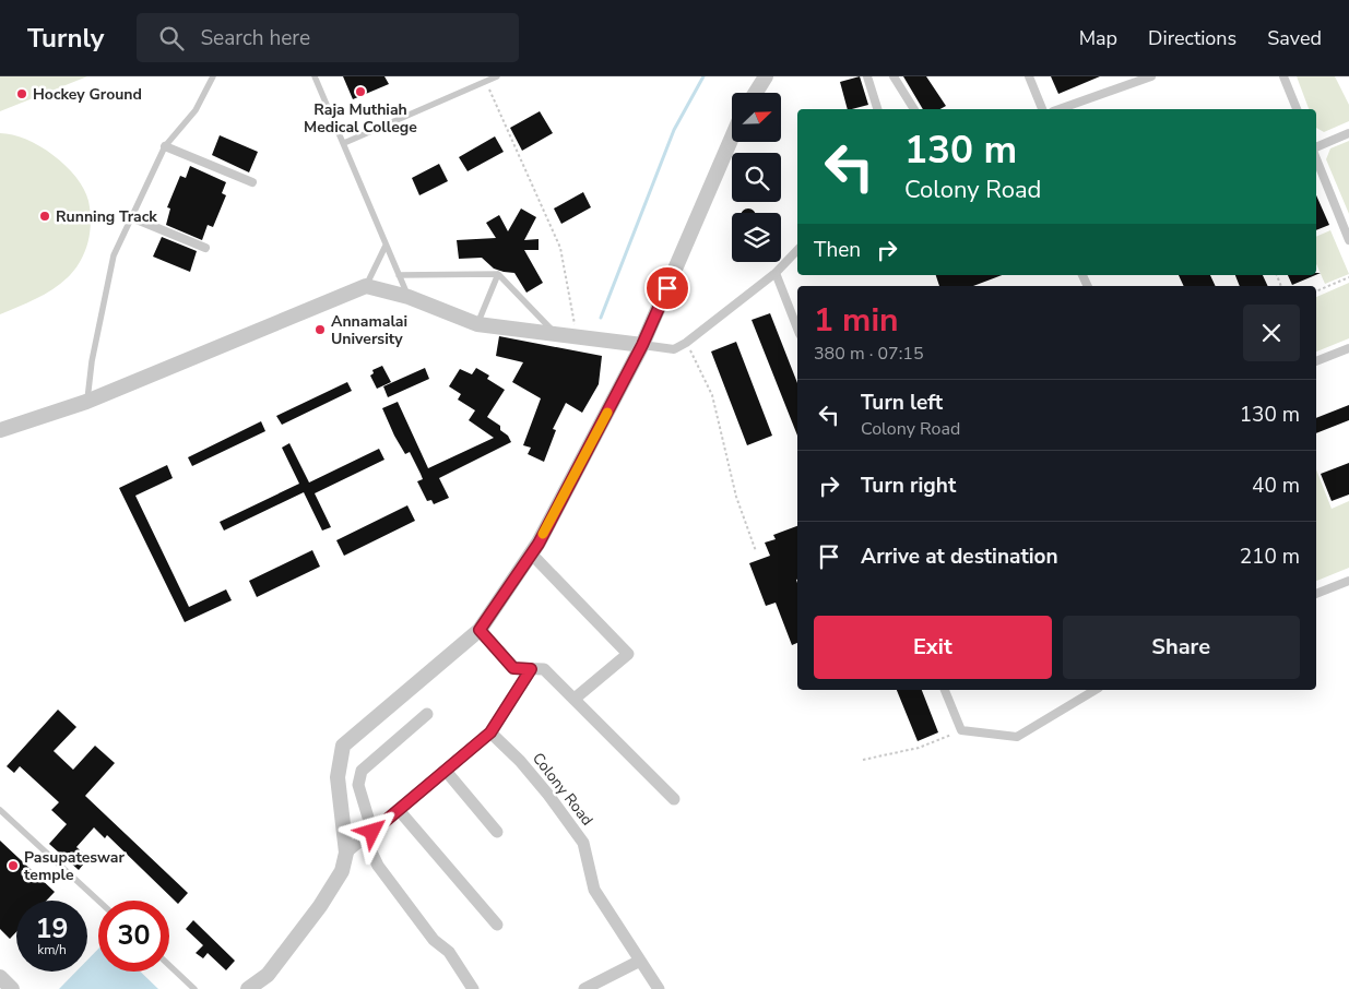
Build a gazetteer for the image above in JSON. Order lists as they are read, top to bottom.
{
  "streets": {
    "street": ["Colony Road"]
  },
  "places": [
    "Raja Muthiah Medical College",
    "Hockey Ground",
    "Running Track",
    "Annamalai University",
    "Pasupateswar temple"
  ],
  "north": "top right",
  "page": {
    "header": "Turnly",
    "search": "Search here",
    "nav": ["Map", "Directions", "Saved"],
    "turn": ["130 m", "Colony Road"],
    "then": "Then",
    "heading": ["1 min", "380 m · 07:15"],
    "list": [
      {
        "name": "Turn left",
        "note": "Colony Road",
        "value": "130 m"
      },
      {
        "name": "Turn right",
        "value": "40 m"
      },
      {
        "name": "Arrive at destination",
        "value": "210 m"
      }
    ],
    "buttons": ["Exit", "Share"],
    "speed": "19 km/h",
    "limit": "30"
  }
}
